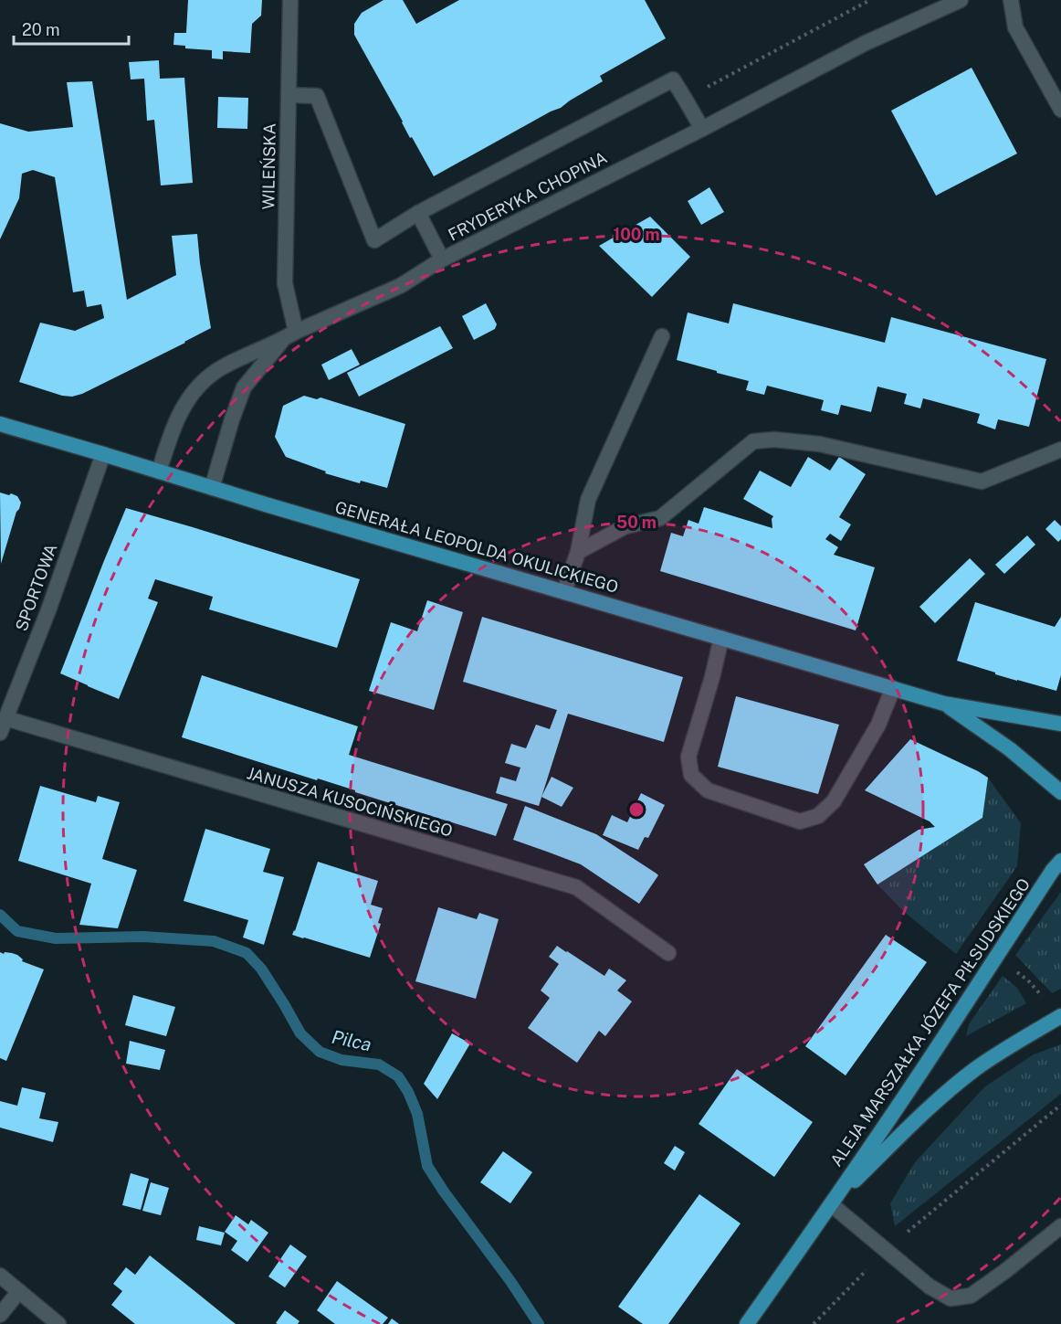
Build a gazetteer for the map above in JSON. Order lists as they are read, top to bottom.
{
  "streets": {
    "main road": ["GENERAŁA LEOPOLDA OKULICKIEGO", "ALEJA MARSZAŁKA JÓZEFA PIŁSUDSKIEGO"],
    "street": [
      "WILEŃSKA",
      "FRYDERYKA CHOPINA",
      "SPORTOWA",
      "JANUSZA KUSOCIŃSKIEGO"
    ]
  },
  "crossings": [
    ["WILEŃSKA", "FRYDERYKA CHOPINA"],
    ["FRYDERYKA CHOPINA", "GENERAŁA LEOPOLDA OKULICKIEGO"],
    ["GENERAŁA LEOPOLDA OKULICKIEGO", "SPORTOWA"],
    ["SPORTOWA", "JANUSZA KUSOCIŃSKIEGO"]
  ],
  "water": ["Pilca"],
  "scale_bar": "20 m",
  "rings": ["100 m", "50 m"]
}
